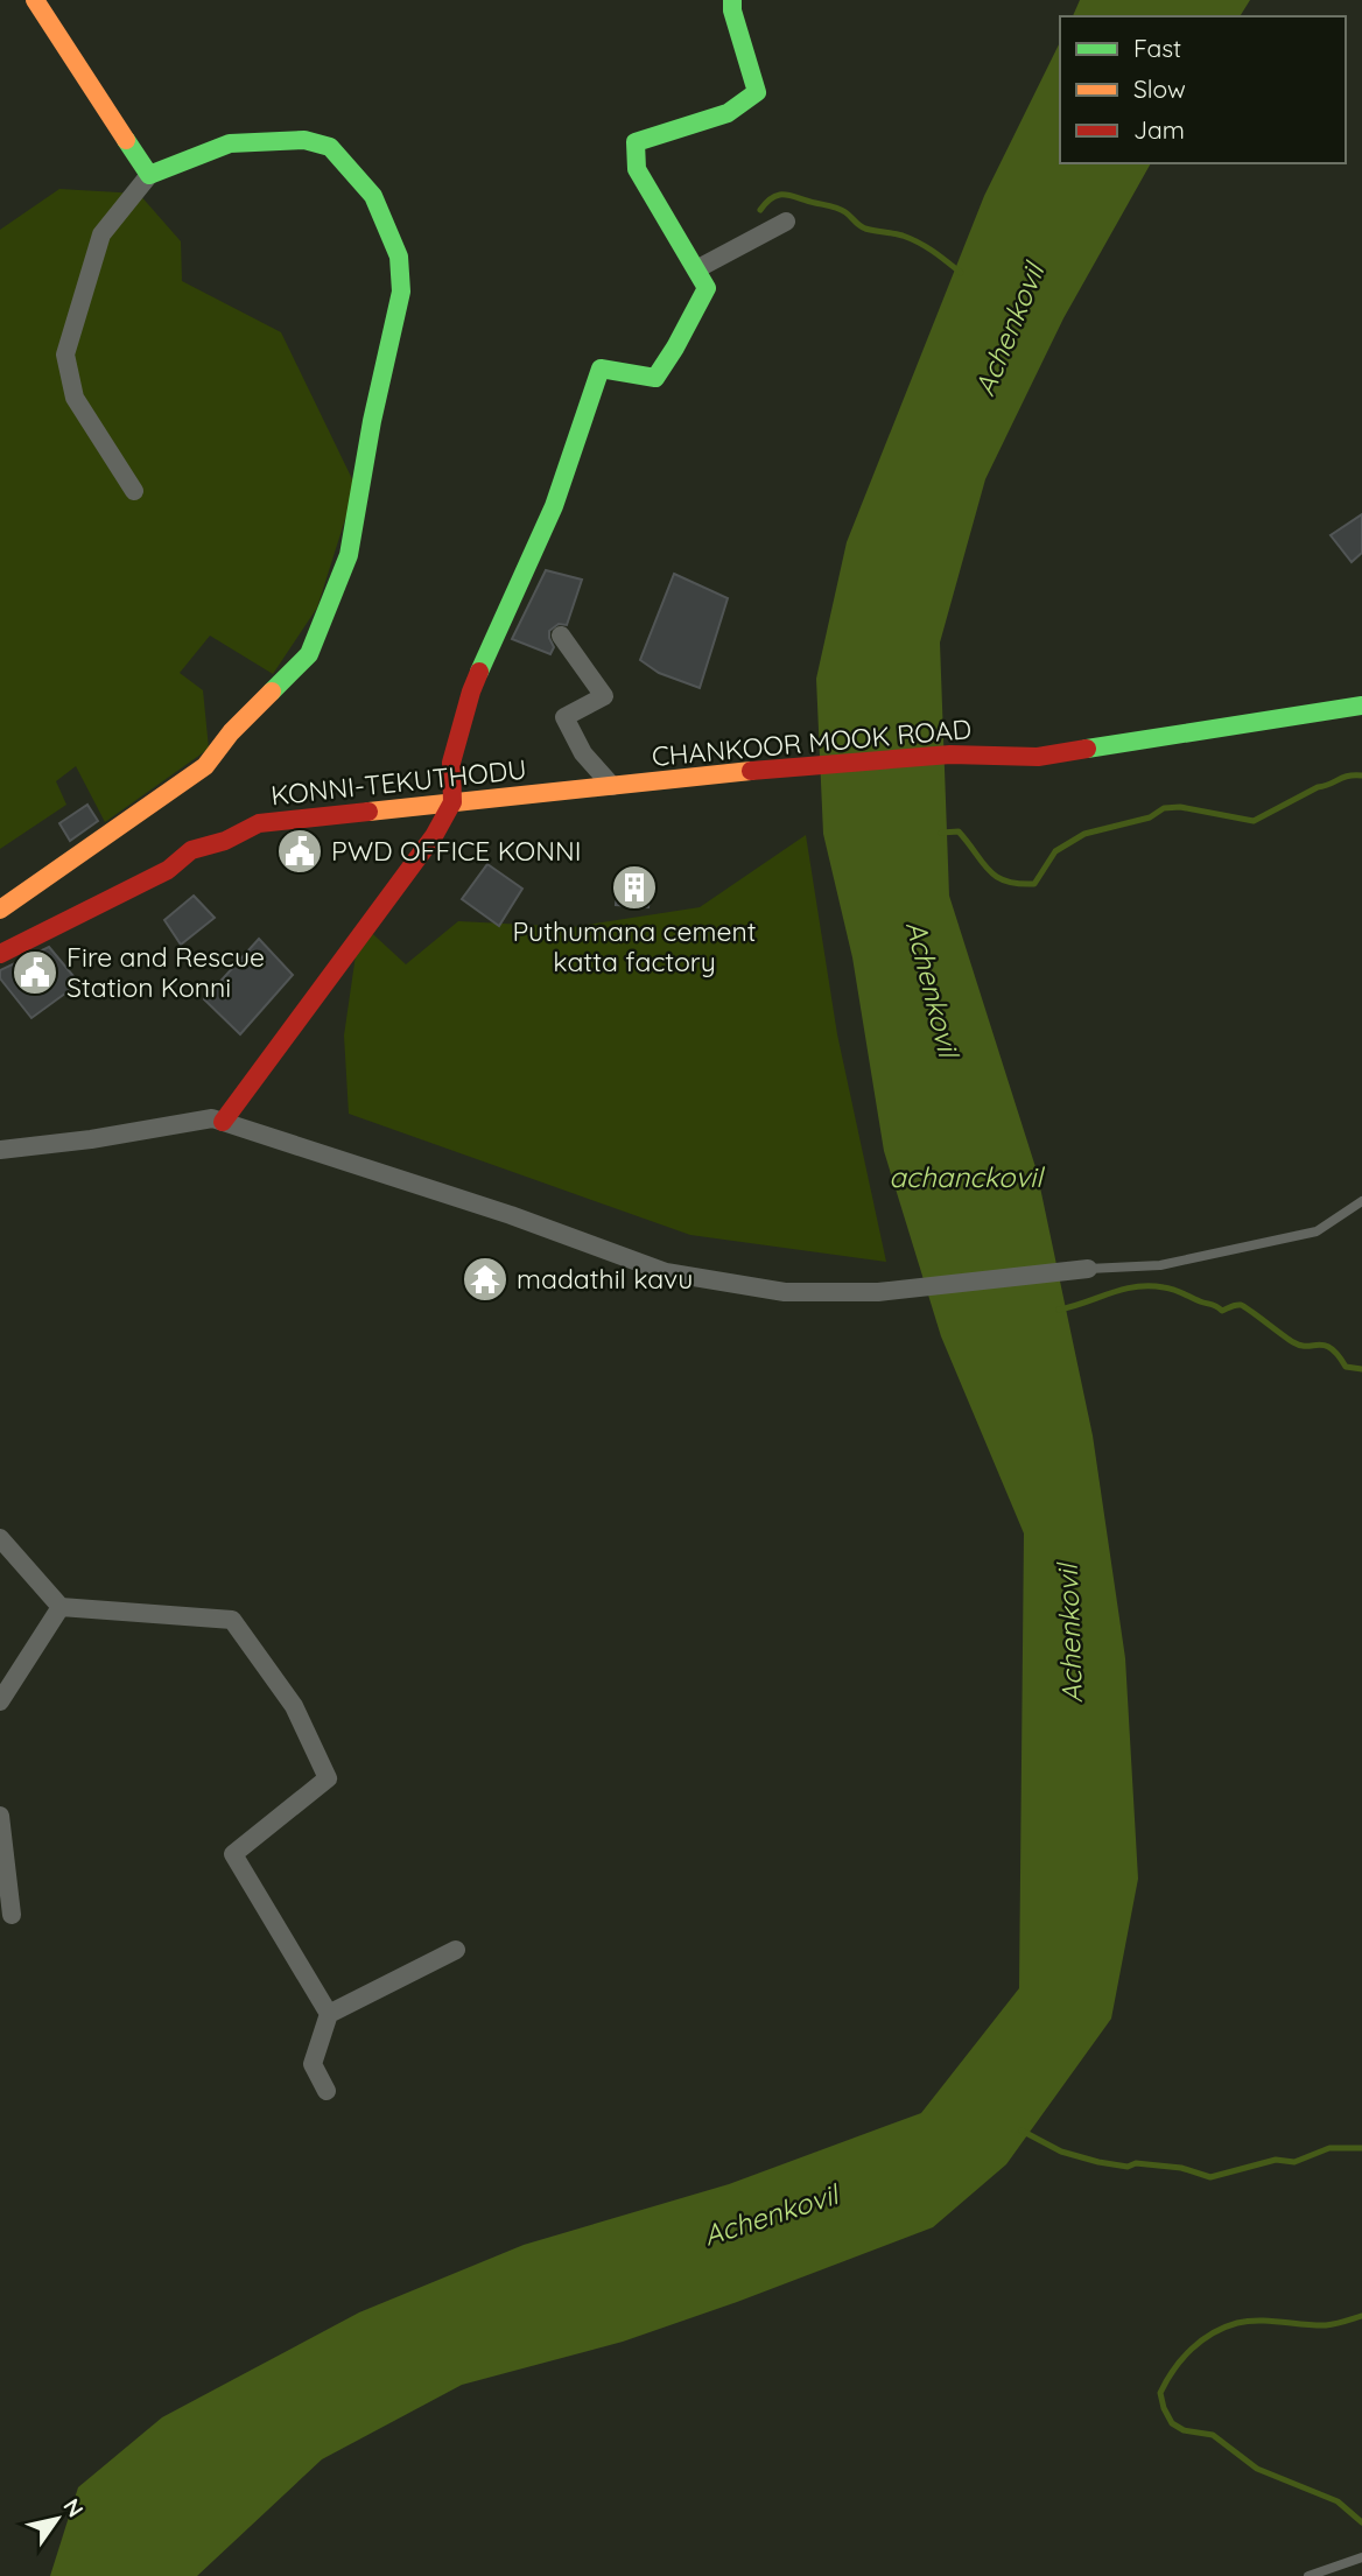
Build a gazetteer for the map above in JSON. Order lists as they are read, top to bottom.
{
  "streets": {
    "street": ["CHANKOOR MOOK ROAD", "KONNI-TEKUTHODU"]
  },
  "crossings": [
    ["CHANKOOR MOOK ROAD", "KONNI-TEKUTHODU"]
  ],
  "water": ["Achenkovil", "achanckovil"],
  "places": {
    "public building": ["PWD OFFICE KONNI", "Fire and Rescue Station Konni"],
    "building": ["Puthumana cement katta factory"],
    "temple": ["madathil kavu"]
  },
  "legend": ["Fast", "Slow", "Jam"],
  "north": "top right"
}
